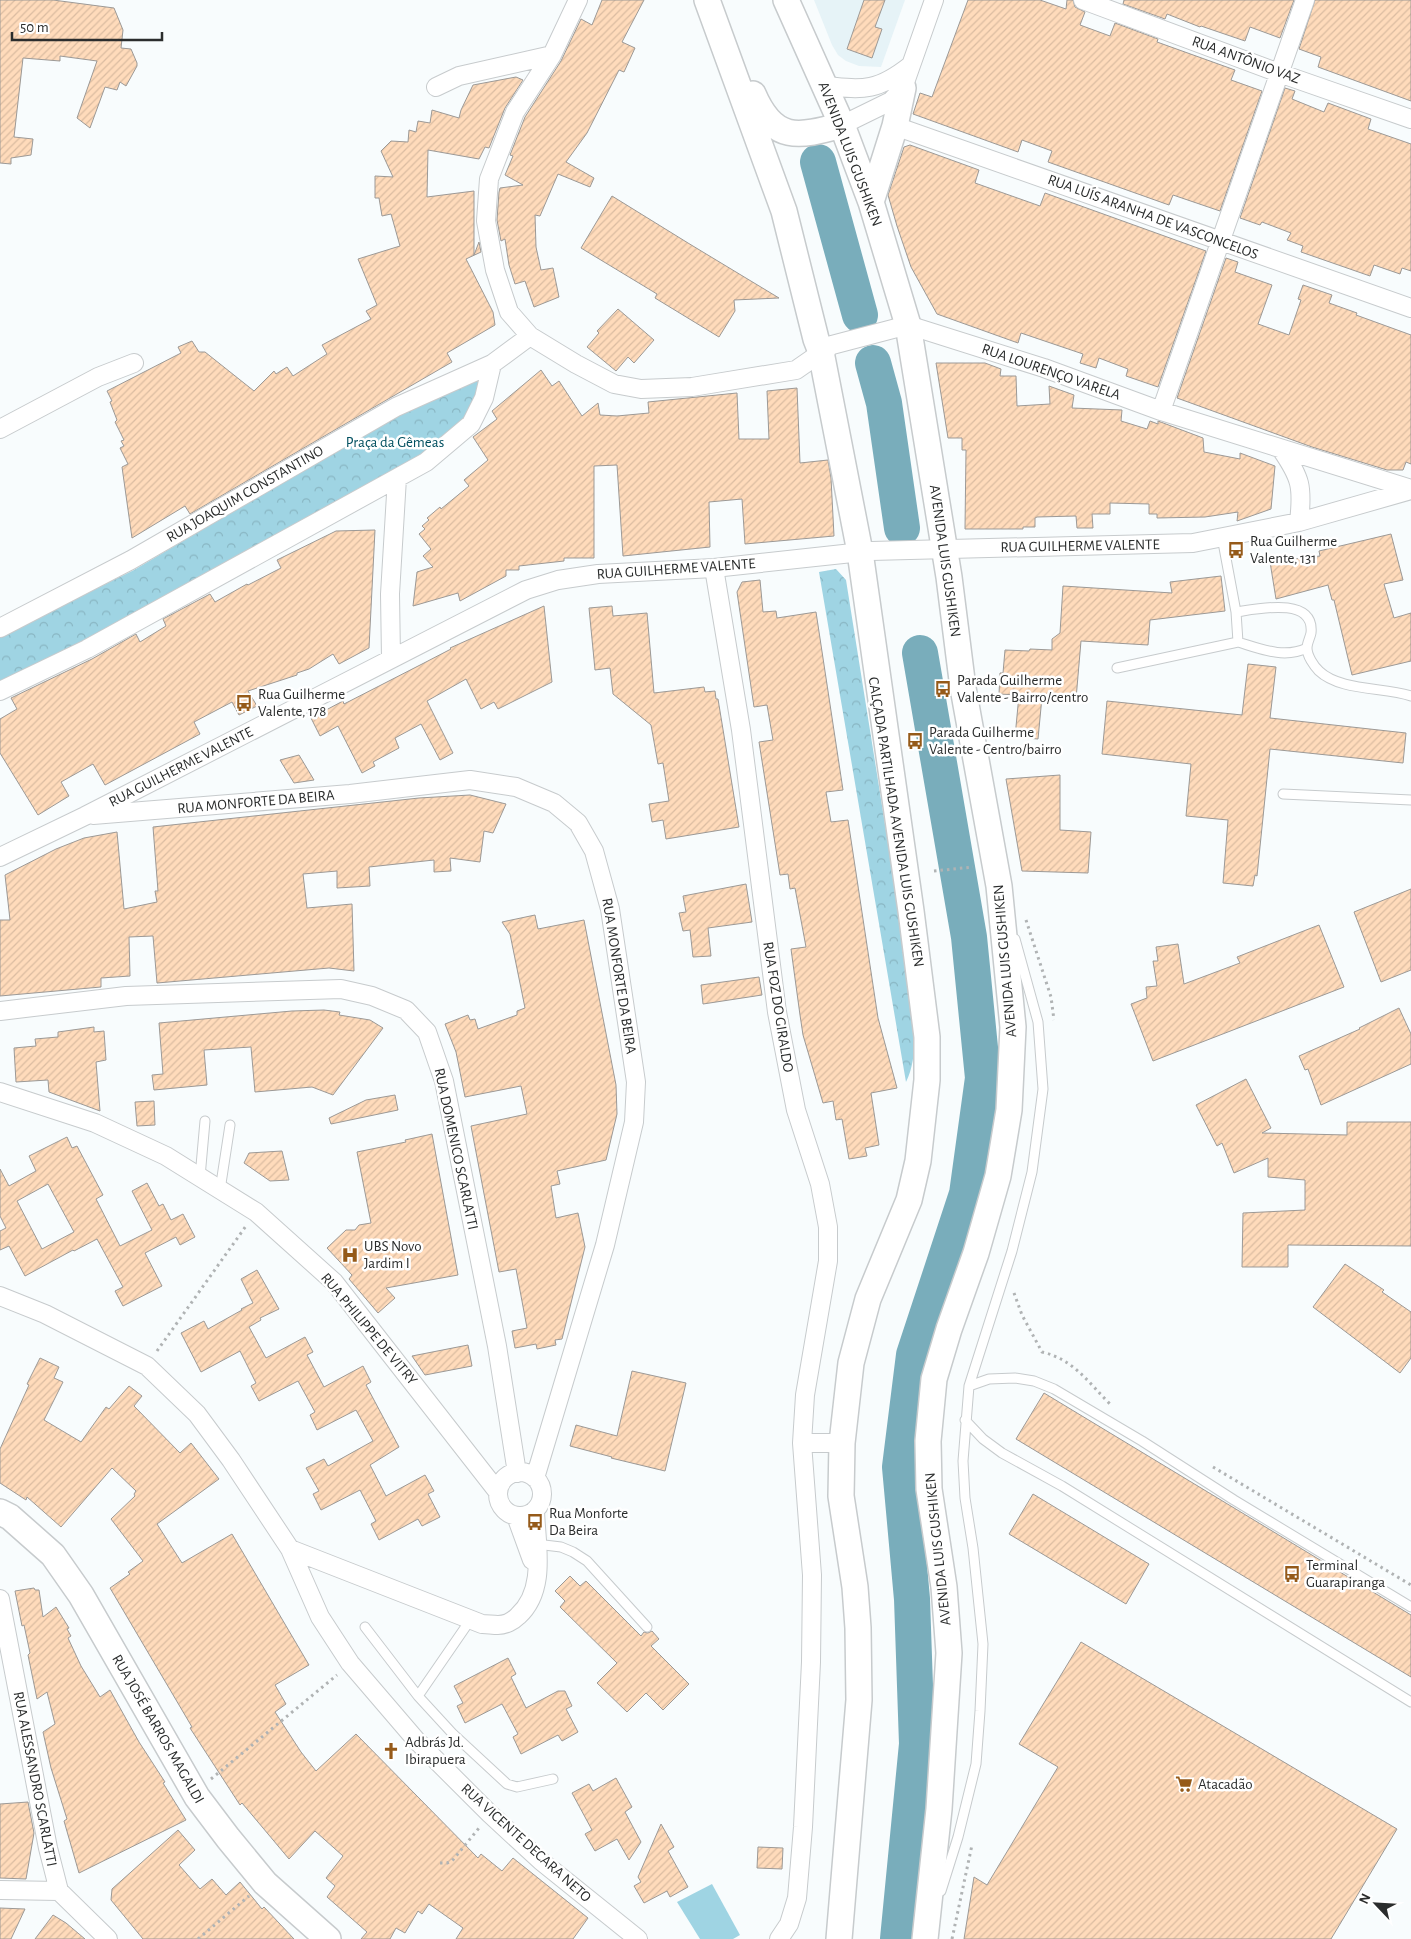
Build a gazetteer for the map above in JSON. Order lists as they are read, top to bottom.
{
  "streets": {
    "main road": ["AVENIDA LUIS GUSHIKEN", "RUA JOSÉ BARROS MAGALDI"],
    "street": [
      "RUA ANTÔNIO VAZ",
      "RUA LUÍS ARANHA DE VASCONCELOS",
      "RUA LOURENÇO VARELA",
      "RUA JOAQUIM CONSTANTINO",
      "RUA GUILHERME VALENTE",
      "RUA MONFORTE DA BEIRA",
      "RUA FOZ DO GIRALDO",
      "RUA DOMENICO SCARLATTI",
      "RUA PHILIPPE DE VITRY",
      "RUA ALESSANDRO SCARLATTI",
      "RUA VICENTE DECARA NETO"
    ]
  },
  "crossings": [
    ["AVENIDA LUIS GUSHIKEN", "RUA LOURENÇO VARELA"],
    ["AVENIDA LUIS GUSHIKEN", "RUA GUILHERME VALENTE"],
    ["RUA LOURENÇO VARELA", "RUA GUILHERME VALENTE"],
    ["RUA GUILHERME VALENTE", "RUA MONFORTE DA BEIRA"],
    ["RUA GUILHERME VALENTE", "RUA FOZ DO GIRALDO"],
    ["RUA MONFORTE DA BEIRA", "RUA DOMENICO SCARLATTI"],
    ["RUA MONFORTE DA BEIRA", "RUA PHILIPPE DE VITRY"],
    ["RUA DOMENICO SCARLATTI", "RUA PHILIPPE DE VITRY"]
  ],
  "parks": ["Praça da Gêmeas"],
  "places": {
    "bus stop": [
      "Rua Guilherme Valente, 131",
      "Parada Guilherme Valente - Bairro/centro",
      "Rua Guilherme Valente, 178",
      "Parada Guilherme Valente - Centro/bairro",
      "Rua Monforte Da Beira",
      "Terminal Guarapiranga"
    ],
    "hospital": ["UBS Novo Jardim I"],
    "church": ["Adbrás Jd. Ibirapuera"],
    "supermarket": ["Atacadão"]
  },
  "scale_bar": "50 m",
  "north": "top left"
}
